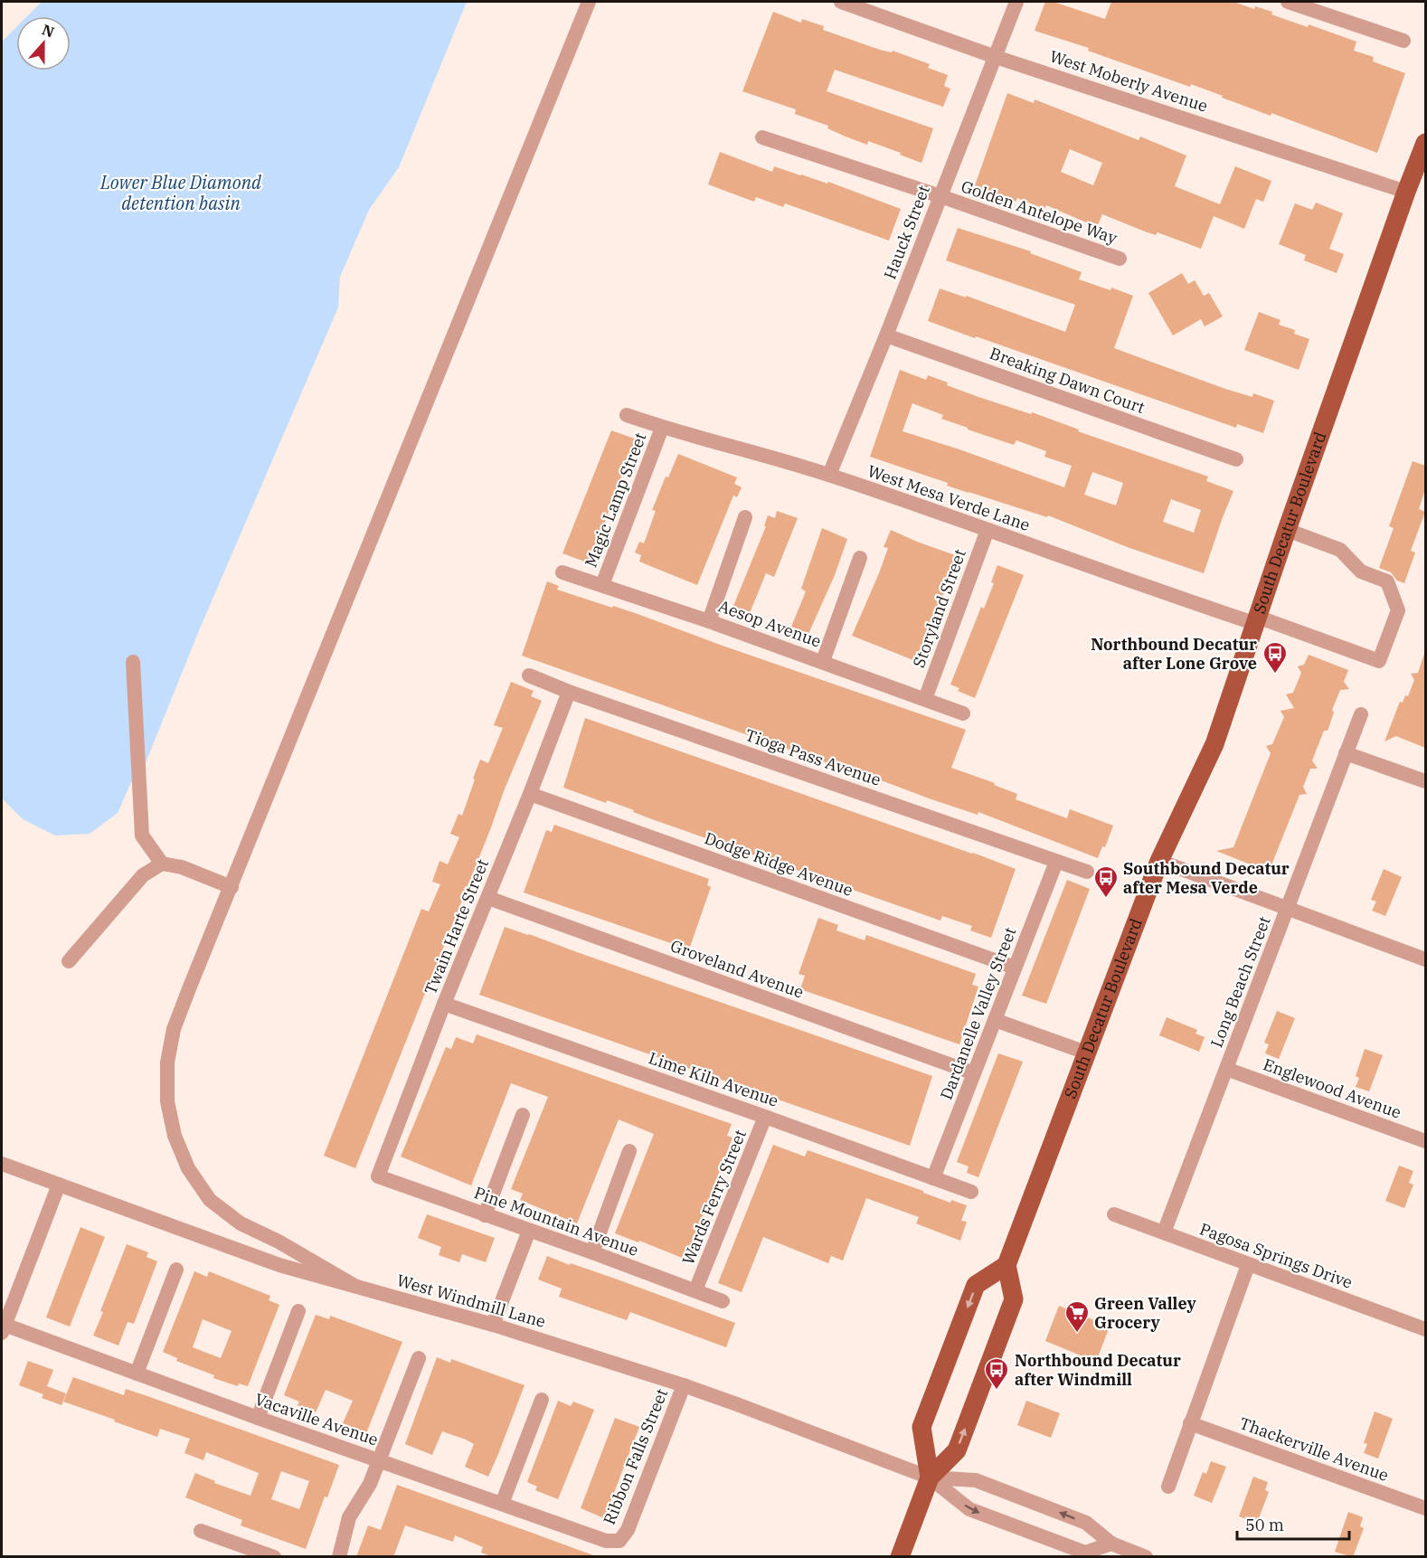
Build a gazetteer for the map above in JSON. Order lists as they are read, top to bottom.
{
  "streets": {
    "main road": ["South Decatur Boulevard"],
    "street": [
      "West Moberly Avenue",
      "Golden Antelope Way",
      "Hauck Street",
      "Breaking Dawn Court",
      "West Mesa Verde Lane",
      "Magic Lamp Street",
      "Storyland Street",
      "Aesop Avenue",
      "Tioga Pass Avenue",
      "Dodge Ridge Avenue",
      "Twain Harte Street",
      "Groveland Avenue",
      "Long Beach Street",
      "Dardanelle Valley Street",
      "Lime Kiln Avenue",
      "Englewood Avenue",
      "Wards Ferry Street",
      "Pine Mountain Avenue",
      "Pagosa Springs Drive",
      "West Windmill Lane",
      "Vacaville Avenue",
      "Thackerville Avenue",
      "Ribbon Falls Street"
    ]
  },
  "crossings": [
    ["West Moberly Avenue", "Hauck Street"],
    ["West Moberly Avenue", "South Decatur Boulevard"],
    ["Golden Antelope Way", "Hauck Street"],
    ["Hauck Street", "Breaking Dawn Court"],
    ["Hauck Street", "West Mesa Verde Lane"],
    ["West Mesa Verde Lane", "Magic Lamp Street"],
    ["West Mesa Verde Lane", "South Decatur Boulevard"],
    ["West Mesa Verde Lane", "Storyland Street"],
    ["Magic Lamp Street", "Aesop Avenue"],
    ["Storyland Street", "Aesop Avenue"],
    ["Tioga Pass Avenue", "Twain Harte Street"],
    ["Tioga Pass Avenue", "Dardanelle Valley Street"],
    ["Dodge Ridge Avenue", "Twain Harte Street"],
    ["Dodge Ridge Avenue", "Dardanelle Valley Street"],
    ["Twain Harte Street", "Groveland Avenue"],
    ["Twain Harte Street", "Lime Kiln Avenue"],
    ["Twain Harte Street", "Pine Mountain Avenue"],
    ["Groveland Avenue", "Dardanelle Valley Street"],
    ["Long Beach Street", "Englewood Avenue"],
    ["Long Beach Street", "Pagosa Springs Drive"],
    ["Dardanelle Valley Street", "Lime Kiln Avenue"],
    ["Lime Kiln Avenue", "Wards Ferry Street"],
    ["Wards Ferry Street", "Pine Mountain Avenue"],
    ["West Windmill Lane", "Ribbon Falls Street"],
    ["Vacaville Avenue", "Ribbon Falls Street"]
  ],
  "water": ["Lower Blue Diamond detention basin"],
  "places": {
    "bus stop": ["Northbound Decatur after Lone Grove", "Southbound Decatur after Mesa Verde", "Northbound Decatur after Windmill"],
    "supermarket": ["Green Valley Grocery"]
  },
  "scale_bar": "50 m",
  "north": "top"
}
